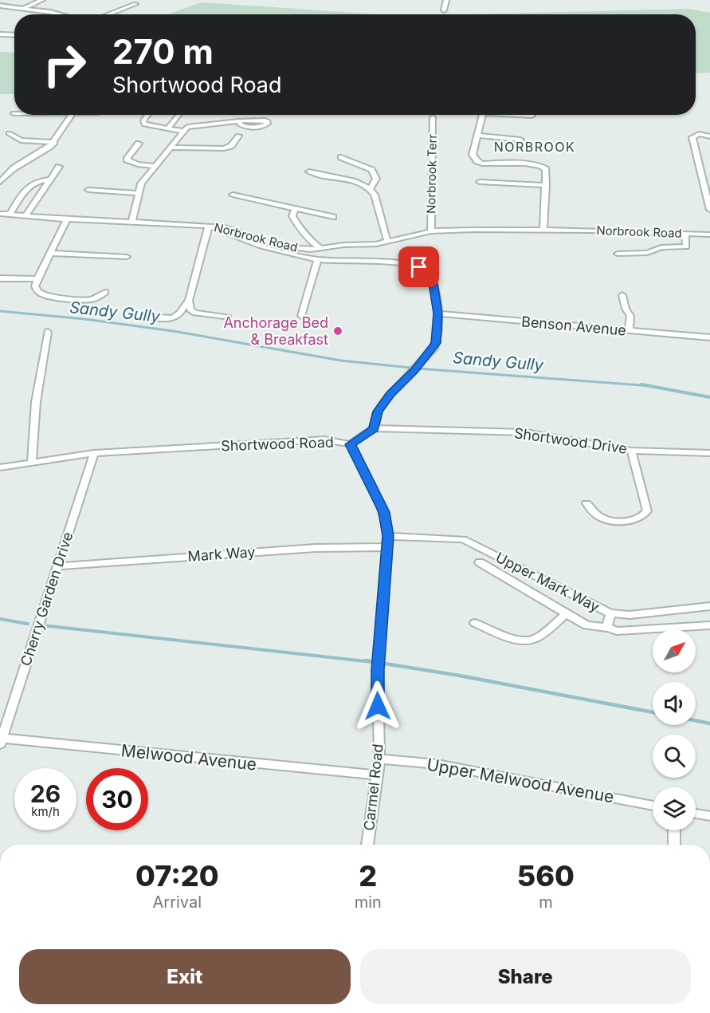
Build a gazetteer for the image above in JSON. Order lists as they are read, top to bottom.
{
  "streets": {
    "street": [
      "Norbrook Terr",
      "Norbrook Road",
      "Benson Avenue",
      "Shortwood Drive",
      "Shortwood Road",
      "Mark Way",
      "Upper Mark Way",
      "Cherry Garden Drive",
      "Melwood Avenue",
      "Upper Melwood Avenue",
      "Carmel Road"
    ]
  },
  "crossings": [
    ["Norbrook Terr", "Norbrook Road"],
    ["Shortwood Drive", "Shortwood Road"],
    ["Shortwood Road", "Cherry Garden Drive"],
    ["Shortwood Road", "Carmel Road"],
    ["Mark Way", "Cherry Garden Drive"],
    ["Mark Way", "Carmel Road"],
    ["Upper Mark Way", "Carmel Road"],
    ["Cherry Garden Drive", "Melwood Avenue"],
    ["Melwood Avenue", "Carmel Road"],
    ["Upper Melwood Avenue", "Carmel Road"]
  ],
  "districts": ["NORBROOK"],
  "water": ["Sandy Gully"],
  "places": ["Anchorage Bed & Breakfast"],
  "north": "top right",
  "page": {
    "turn": ["270 m", "Shortwood Road"],
    "speed": "26 km/h",
    "limit": "30",
    "eta": [
      "07:20",
      "Arrival",
      "2",
      "min",
      "560",
      "m"
    ],
    "buttons": ["Exit", "Share"]
  }
}
